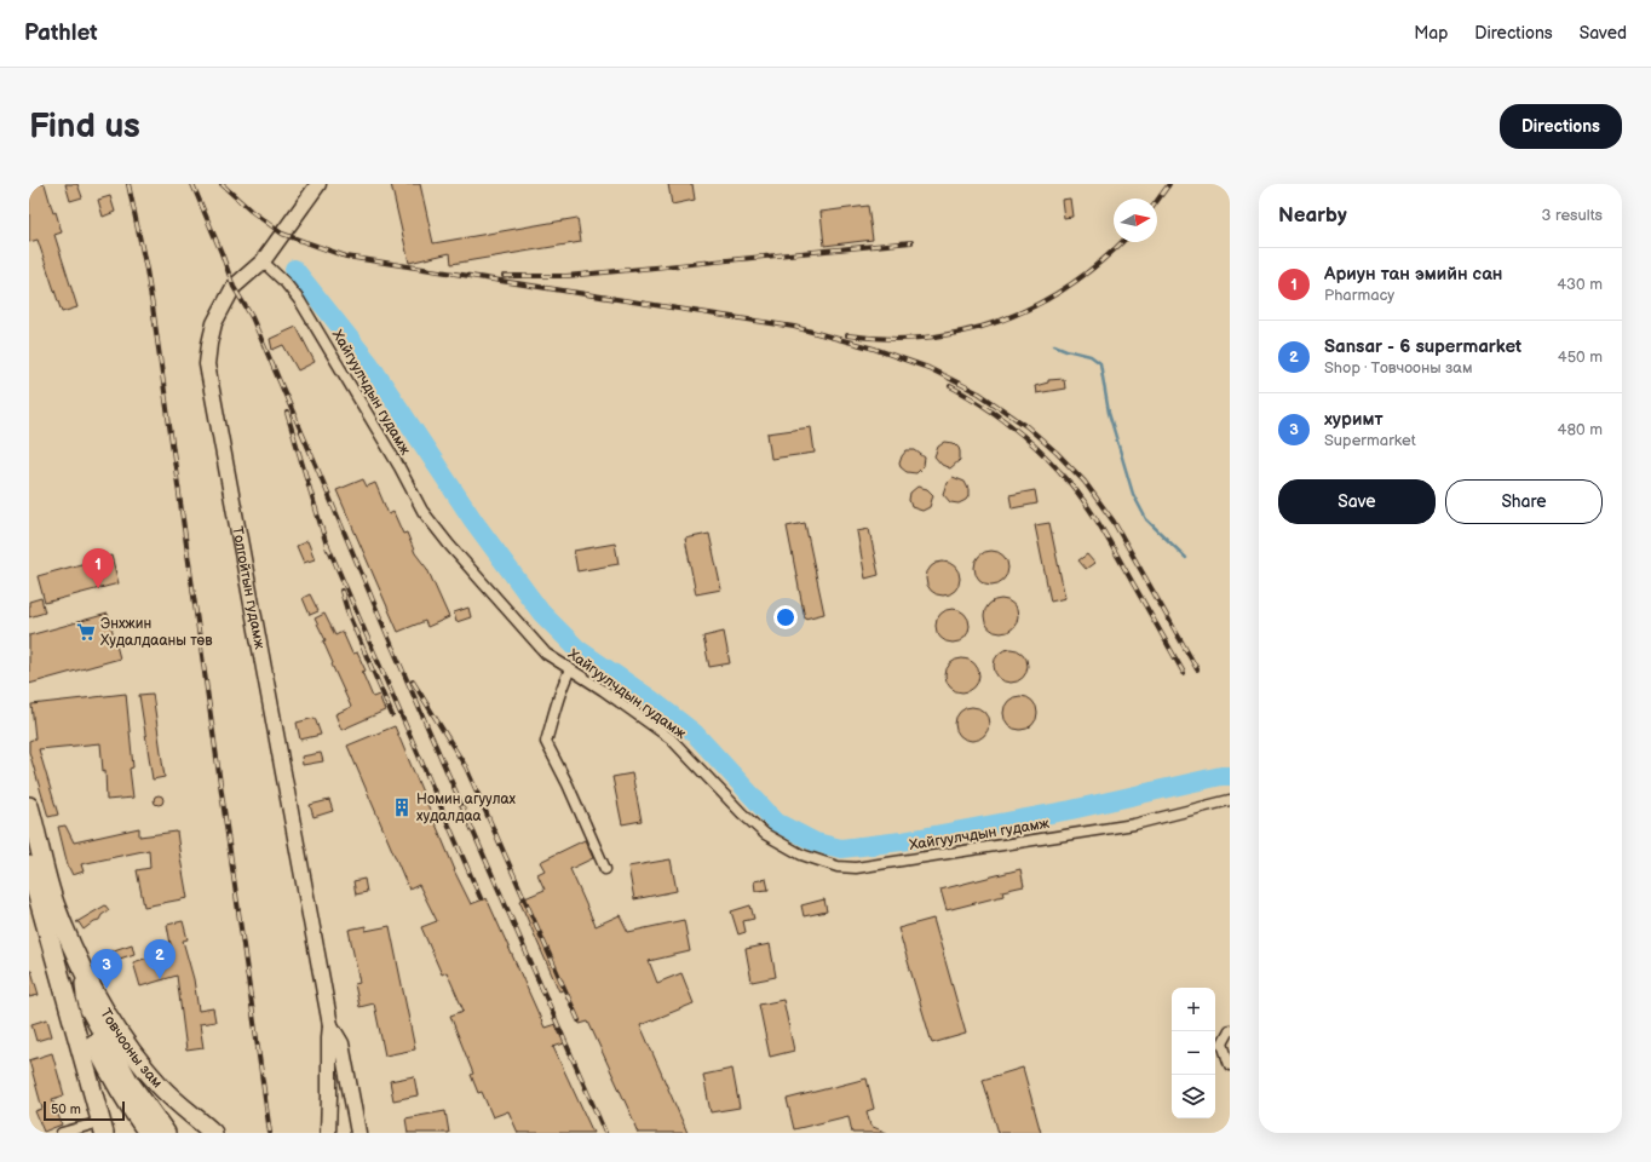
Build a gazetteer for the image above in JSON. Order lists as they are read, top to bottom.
{
  "streets": {
    "highway": ["Товчооны зам"],
    "main road": ["Толгойтын гудамж"],
    "street": ["Хайгуулчдын гудамж"]
  },
  "crossings": [
    ["Хайгуулчдын гудамж", "Толгойтын гудамж"]
  ],
  "places": {
    "supermarket": ["Энхжин Худалдааны төв"],
    "building": ["Номин агуулах худалдаа"]
  },
  "scale_bar": "50 m",
  "north": "right",
  "page": {
    "header": "Pathlet",
    "nav": ["Map", "Directions", "Saved"],
    "buttons": [
      "Directions",
      ["Save", "Share"]
    ],
    "title": "Find us",
    "heading": ["Nearby", "3 results"],
    "list": [
      {
        "mark": "1",
        "name": "Ариун тан эмийн сан",
        "note": "Pharmacy",
        "value": "430 m"
      },
      {
        "mark": "2",
        "name": "Sansar - 6 supermarket",
        "note": "Shop · Товчооны зам",
        "value": "450 m"
      },
      {
        "mark": "3",
        "name": "хуримт",
        "note": "Supermarket",
        "value": "480 m"
      }
    ],
    "pins": ["1", "2", "3"],
    "map_buttons": ["+", "−"],
    "scale": "50 m"
  }
}
